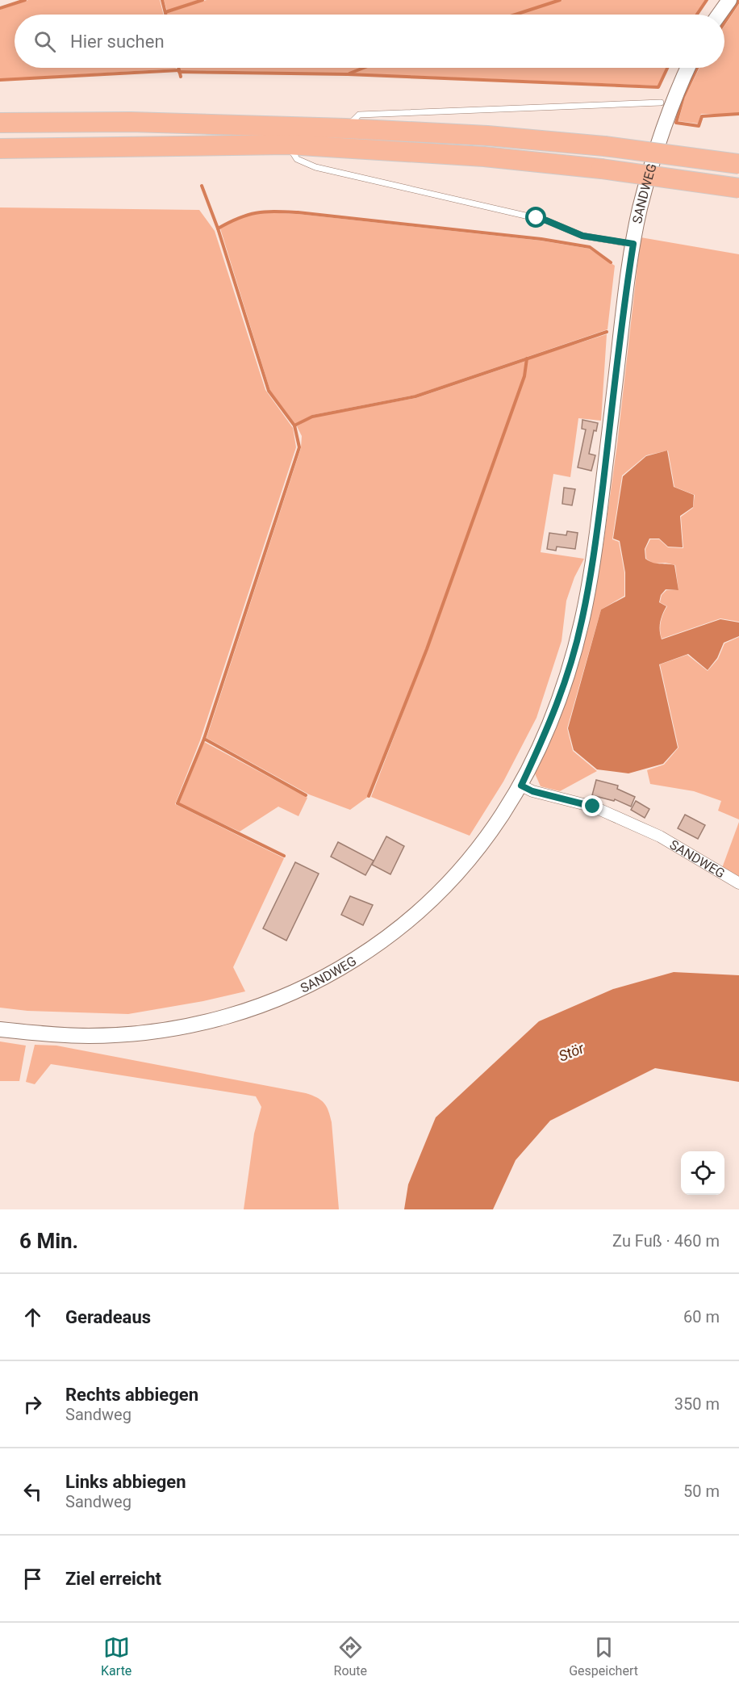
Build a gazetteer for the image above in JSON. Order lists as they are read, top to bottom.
{
  "streets": {
    "street": ["SANDWEG"]
  },
  "water": ["Stör"],
  "page": {
    "search": "Hier suchen",
    "heading": ["6 Min.", "Zu Fuß · 460 m"],
    "list": [
      ["Geradeaus", "60 m"],
      ["Rechts abbiegen", "Sandweg", "350 m"],
      ["Links abbiegen", "Sandweg", "50 m"],
      "Ziel erreicht"
    ],
    "nav": ["Karte", "Route", "Gespeichert"]
  }
}
